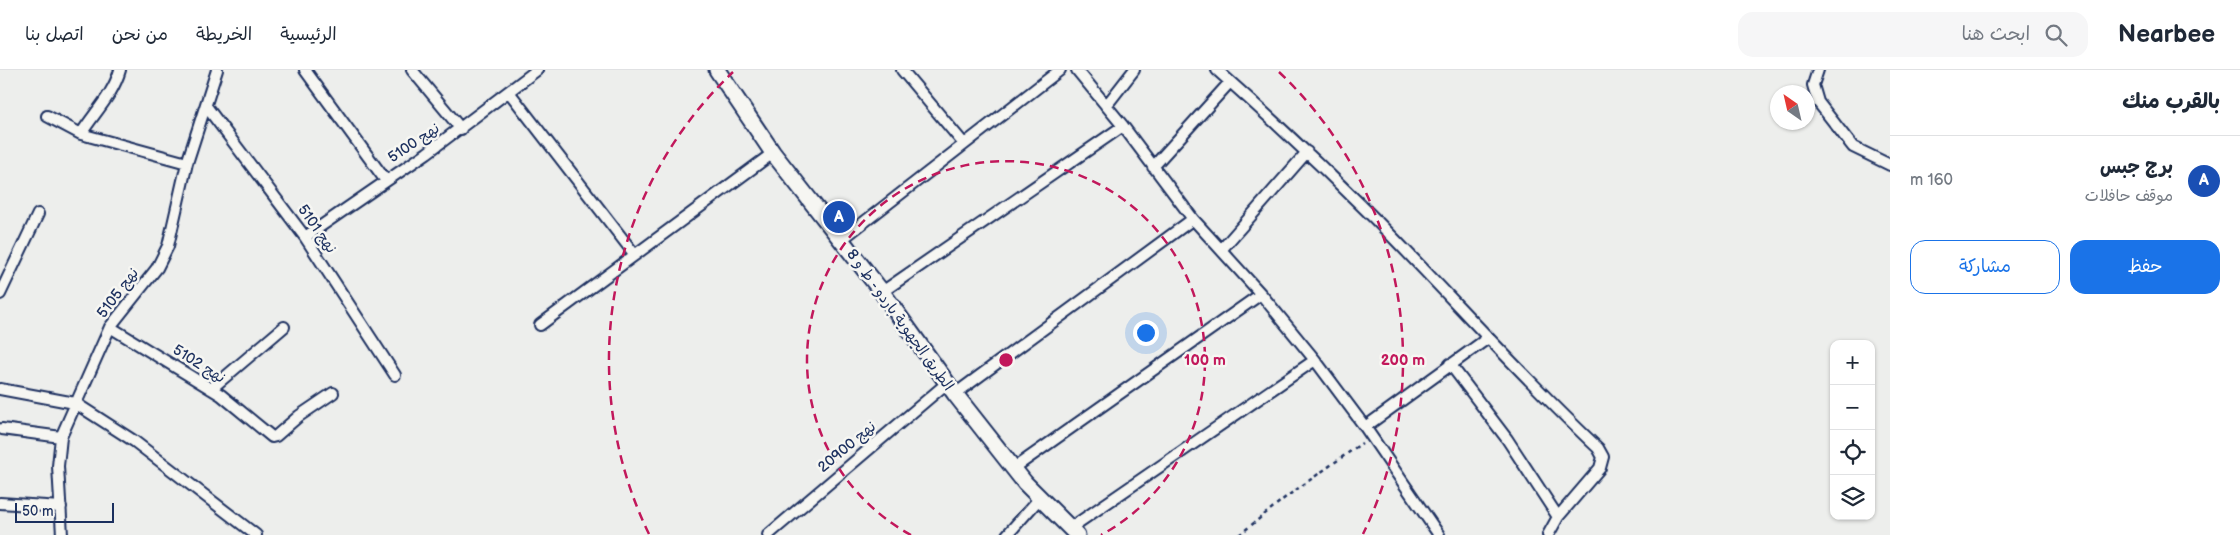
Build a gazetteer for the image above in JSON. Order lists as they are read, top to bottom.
{
  "streets": {
    "main road": ["الطريق الجهوية باردو - ط و 8"],
    "street": [
      "نهج 5100",
      "نهج 5101",
      "نهج 5105",
      "نهج 5102",
      "نهج 20900"
    ]
  },
  "crossings": [
    ["نهج 5100", "نهج 5101"],
    ["نهج 5101", "نهج 5105"],
    ["نهج 5105", "نهج 5102"],
    ["الطريق الجهوية باردو - ط و 8", "نهج 20900"]
  ],
  "scale_bar": "50 m",
  "north": "top left",
  "page": {
    "header": "Nearbee",
    "search": "ابحث هنا",
    "nav": [
      "الرئيسية",
      "الخريطة",
      "من نحن",
      "اتصل بنا"
    ],
    "heading": "بالقرب منك",
    "list": [
      {
        "mark": "A",
        "name": "برج جبس",
        "note": "موقف حافلات",
        "value": "160 m"
      }
    ],
    "pins": "A",
    "buttons": ["حفظ", "مشاركة"],
    "map_buttons": ["+", "−"],
    "scale": "50 m"
  },
  "rings": ["100 m", "200 m"]
}
